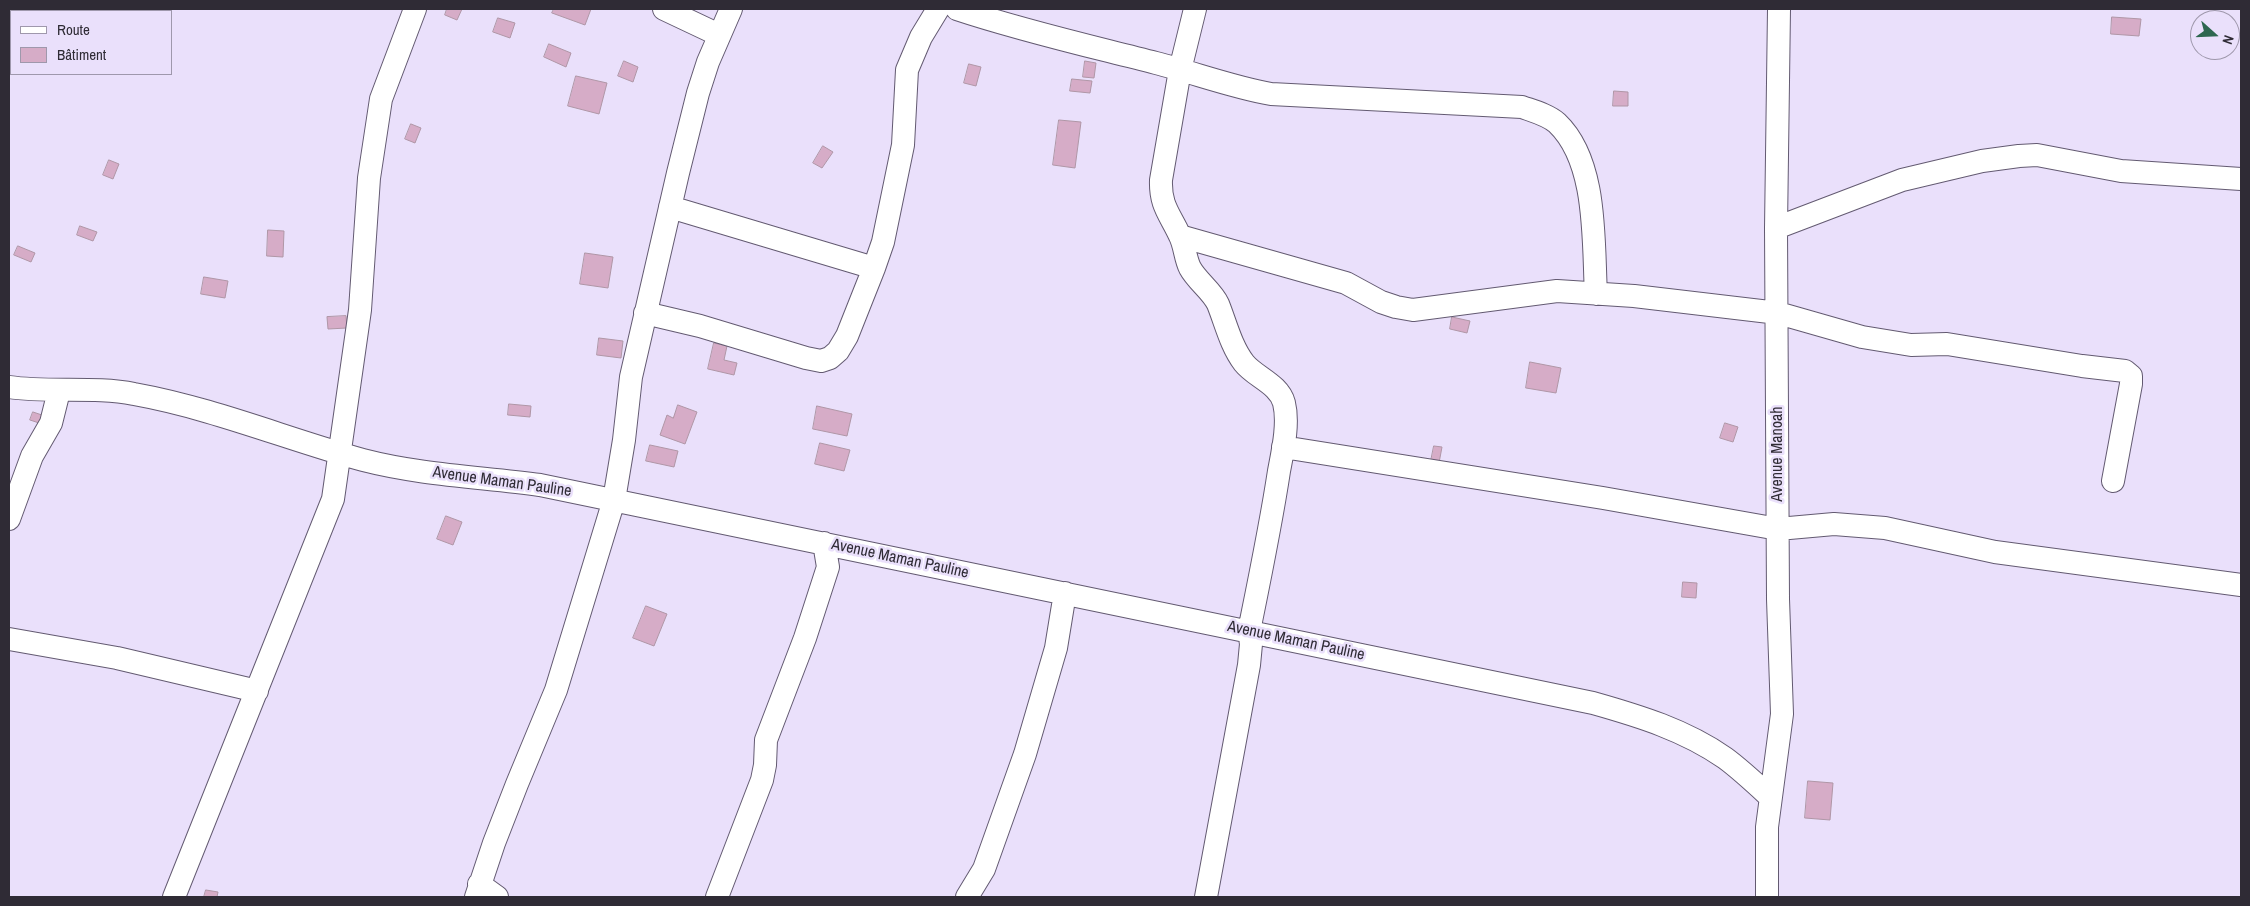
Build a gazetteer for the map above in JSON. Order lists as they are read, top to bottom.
{
  "streets": {
    "street": ["Avenue Manoah", "Avenue Maman Pauline"]
  },
  "crossings": [
    ["Avenue Manoah", "Avenue Maman Pauline"]
  ],
  "legend": ["Route", "Bâtiment"],
  "north": "right"
}
